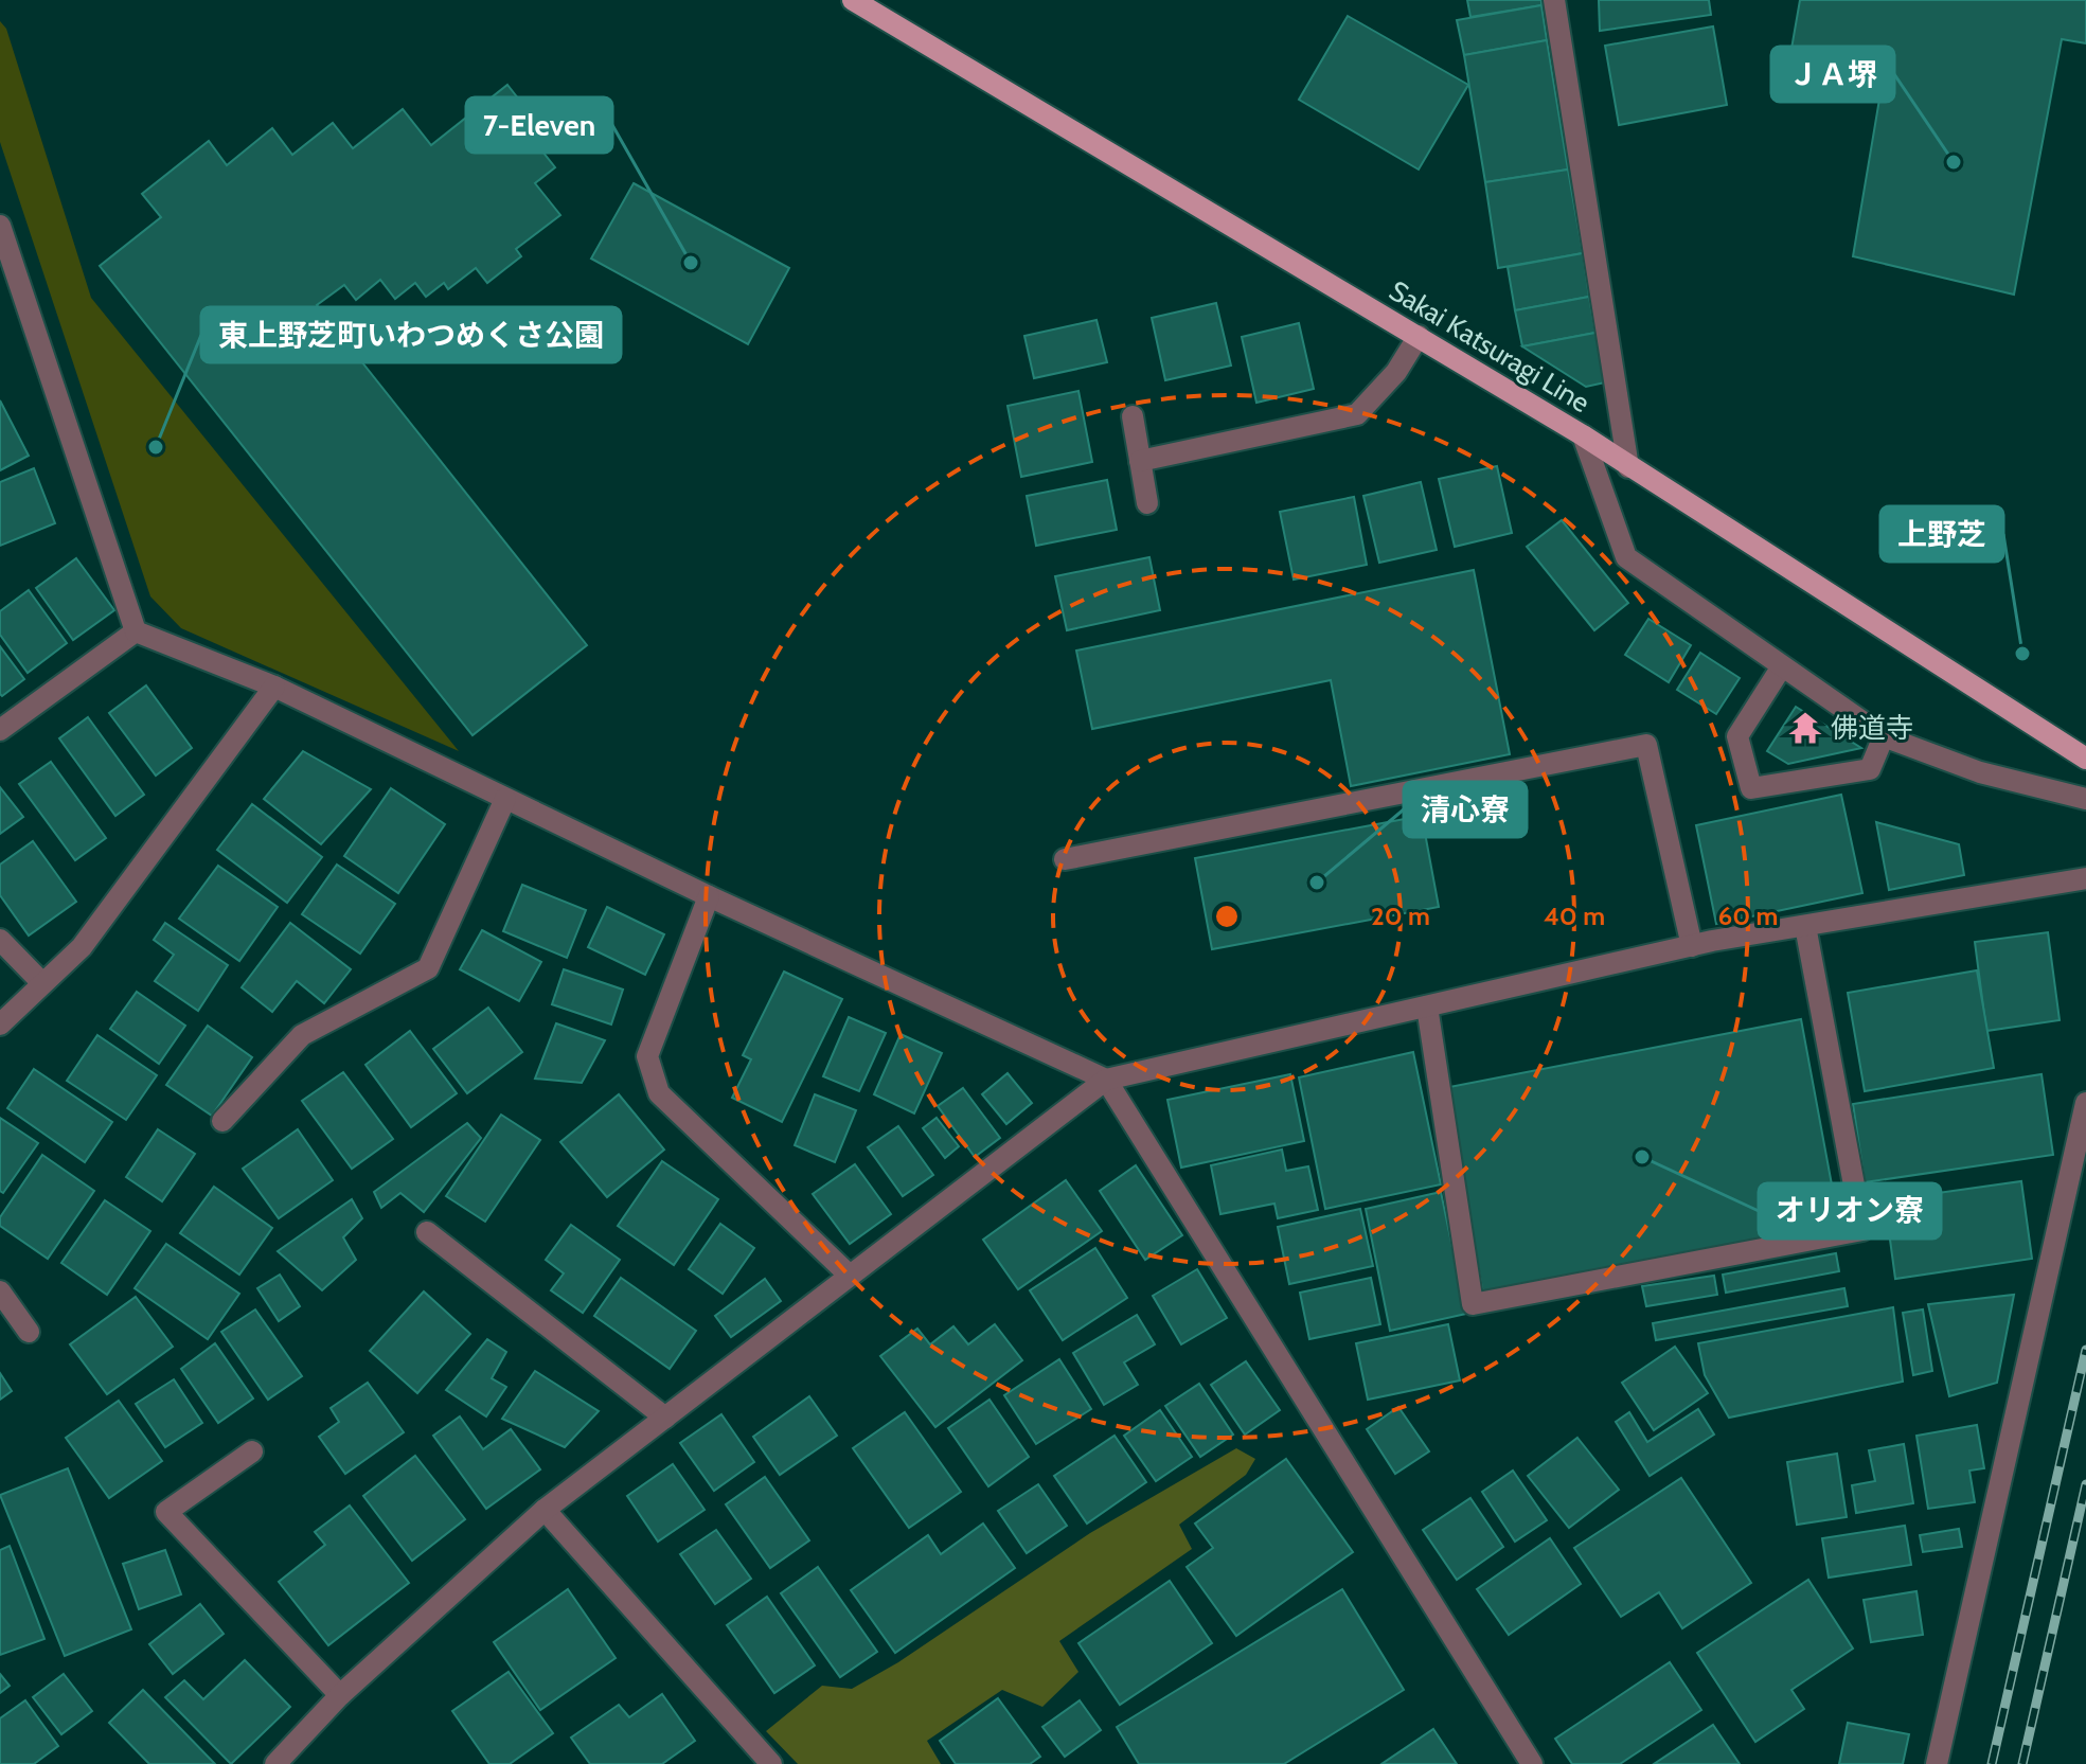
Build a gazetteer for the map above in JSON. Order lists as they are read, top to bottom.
{
  "streets": {
    "main road": ["Sakai Katsuragi Line"]
  },
  "places": {
    "other": [
      "ＪＡ堺",
      "7-Eleven",
      "東上野芝町いわつめくさ公園",
      "上野芝",
      "清心寮",
      "オリオン寮"
    ],
    "temple": ["佛道寺"]
  },
  "rings": ["20 m", "40 m", "60 m"]
}
